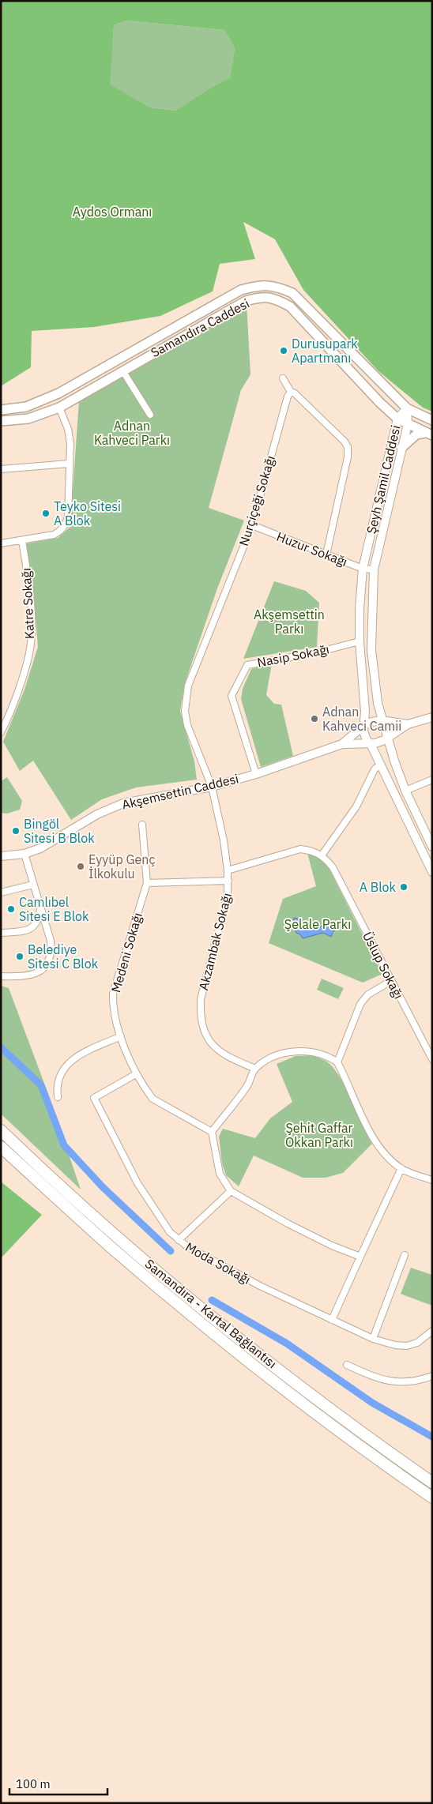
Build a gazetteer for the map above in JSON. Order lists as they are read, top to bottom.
{
  "streets": {
    "highway": ["Samandıra - Kartal Bağlantısı"],
    "main road": ["Samandıra Caddesi"],
    "street": [
      "Şeyh Şamil Caddesi",
      "Nurçiçeği Sokağı",
      "Huzur Sokağı",
      "Katre Sokağı",
      "Nasip Sokağı",
      "Akşemsettin Caddesi",
      "Akzambak Sokağı",
      "Medeni Sokağı",
      "Üslup Sokağı",
      "Moda Sokağı"
    ]
  },
  "crossings": [
    ["Samandıra Caddesi", "Şeyh Şamil Caddesi"],
    ["Şeyh Şamil Caddesi", "Huzur Sokağı"],
    ["Şeyh Şamil Caddesi", "Nasip Sokağı"],
    ["Şeyh Şamil Caddesi", "Akşemsettin Caddesi"],
    ["Nurçiçeği Sokağı", "Huzur Sokağı"],
    ["Nurçiçeği Sokağı", "Akşemsettin Caddesi"],
    ["Nurçiçeği Sokağı", "Akzambak Sokağı"],
    ["Nasip Sokağı", "Akşemsettin Caddesi"],
    ["Akşemsettin Caddesi", "Akzambak Sokağı"],
    ["Medeni Sokağı", "Moda Sokağı"]
  ],
  "parks": [
    "Aydos Ormanı",
    "Adnan Kahveci Parkı",
    "Akşemsettin Parkı",
    "Şelale Parkı",
    "Şehit Gaffar Okkan Parkı"
  ],
  "places": [
    "Durusupark Apartmanı",
    "Teyko Sitesi A Blok",
    "Adnan Kahveci Camii",
    "Bingöl Sitesi B Blok",
    "Eyyüp Genç İlkokulu",
    "A Blok",
    "Camlıbel Sitesi E Blok",
    "Belediye Sitesi C Blok"
  ],
  "scale_bar": "100 m"
}
